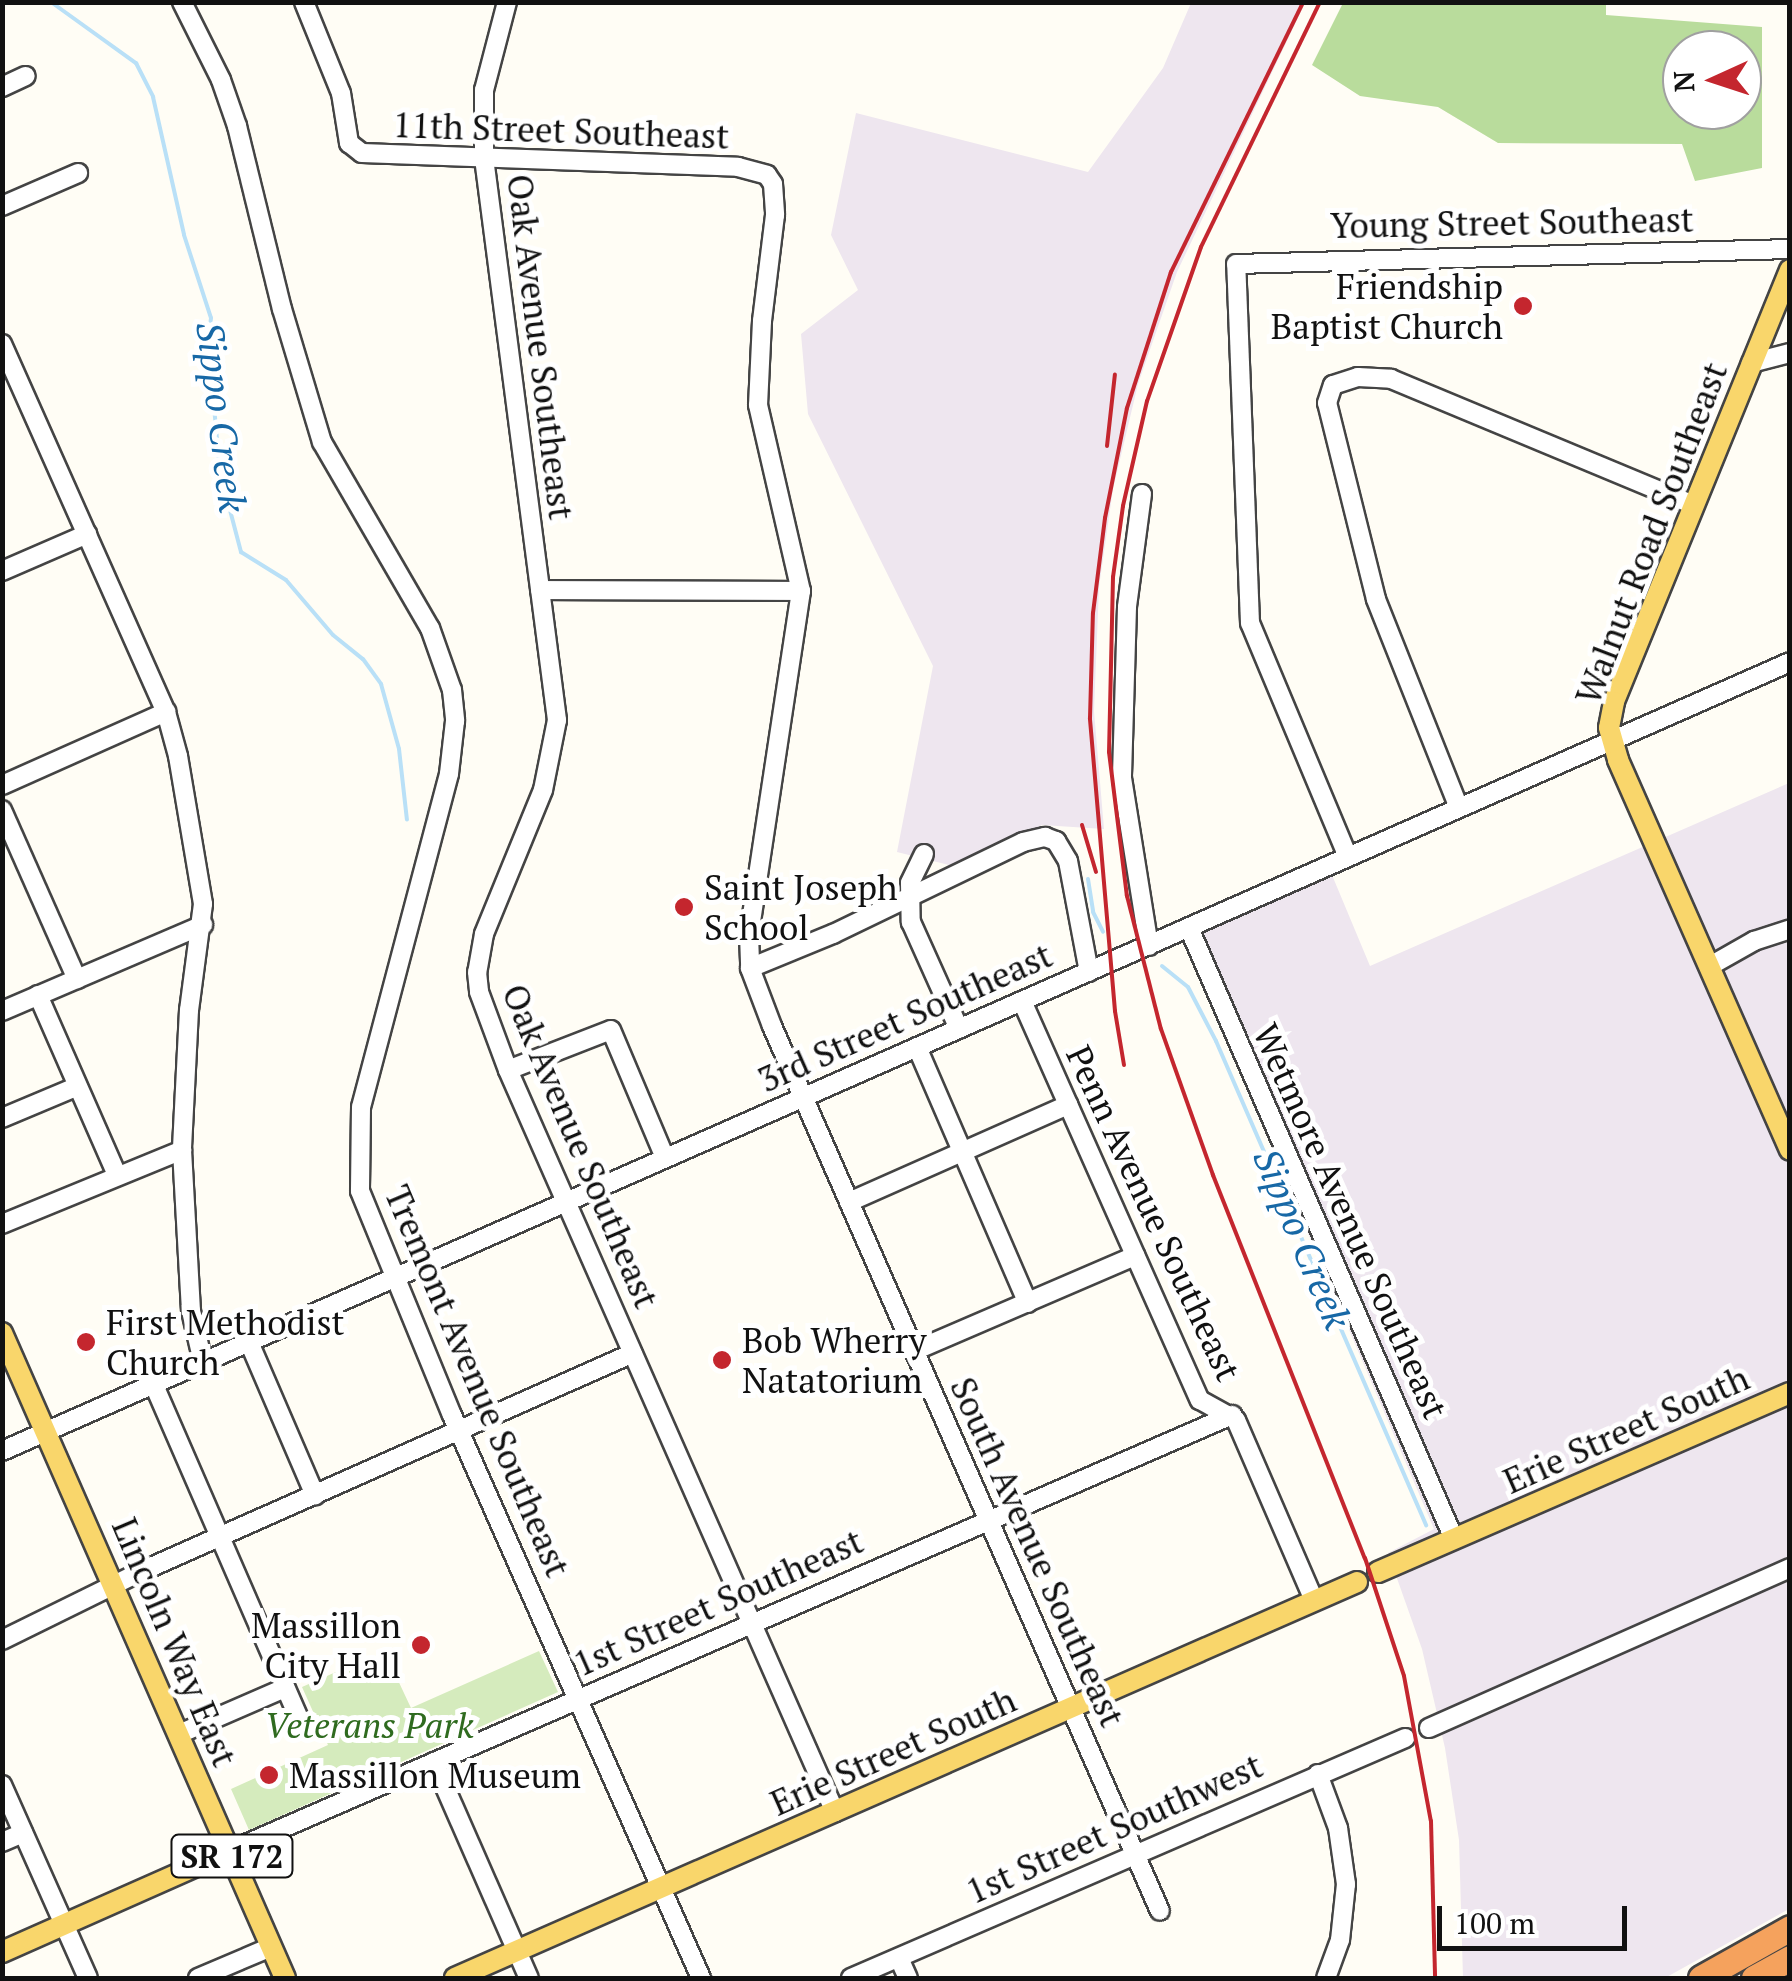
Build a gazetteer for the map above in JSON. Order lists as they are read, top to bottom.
{
  "streets": {
    "main road": [
      "Walnut Road Southeast",
      "Erie Street South",
      "Lincoln Way East",
      "SR 172"
    ],
    "street": [
      "11th Street Southeast",
      "Young Street Southeast",
      "Oak Avenue Southeast",
      "3rd Street Southeast",
      "Penn Avenue Southeast",
      "Wetmore Avenue Southeast",
      "Tremont Avenue Southeast",
      "South Avenue Southeast",
      "1st Street Southeast",
      "1st Street Southwest"
    ]
  },
  "crossings": [
    ["11th Street Southeast", "Oak Avenue Southeast"],
    ["11th Street Southeast", "South Avenue Southeast"],
    ["Young Street Southeast", "3rd Street Southeast"],
    ["Oak Avenue Southeast", "3rd Street Southeast"],
    ["Oak Avenue Southeast", "Erie Street South"],
    ["Oak Avenue Southeast", "1st Street Southeast"],
    ["Walnut Road Southeast", "3rd Street Southeast"],
    ["3rd Street Southeast", "Penn Avenue Southeast"],
    ["3rd Street Southeast", "Wetmore Avenue Southeast"],
    ["3rd Street Southeast", "Tremont Avenue Southeast"],
    ["3rd Street Southeast", "South Avenue Southeast"],
    ["3rd Street Southeast", "Lincoln Way East"],
    ["Penn Avenue Southeast", "Erie Street South"],
    ["Penn Avenue Southeast", "1st Street Southeast"],
    ["Wetmore Avenue Southeast", "Erie Street South"],
    ["Tremont Avenue Southeast", "Erie Street South"],
    ["Tremont Avenue Southeast", "1st Street Southeast"],
    ["Erie Street South", "South Avenue Southeast"],
    ["South Avenue Southeast", "1st Street Southeast"],
    ["South Avenue Southeast", "1st Street Southwest"],
    ["1st Street Southeast", "Lincoln Way East"]
  ],
  "water": ["Sippo Creek"],
  "parks": ["Veterans Park"],
  "places": [
    "Friendship Baptist Church",
    "Saint Joseph School",
    "First Methodist Church",
    "Bob Wherry Natatorium",
    "Massillon City Hall",
    "Massillon Museum"
  ],
  "scale_bar": "100 m",
  "north": "left"
}
